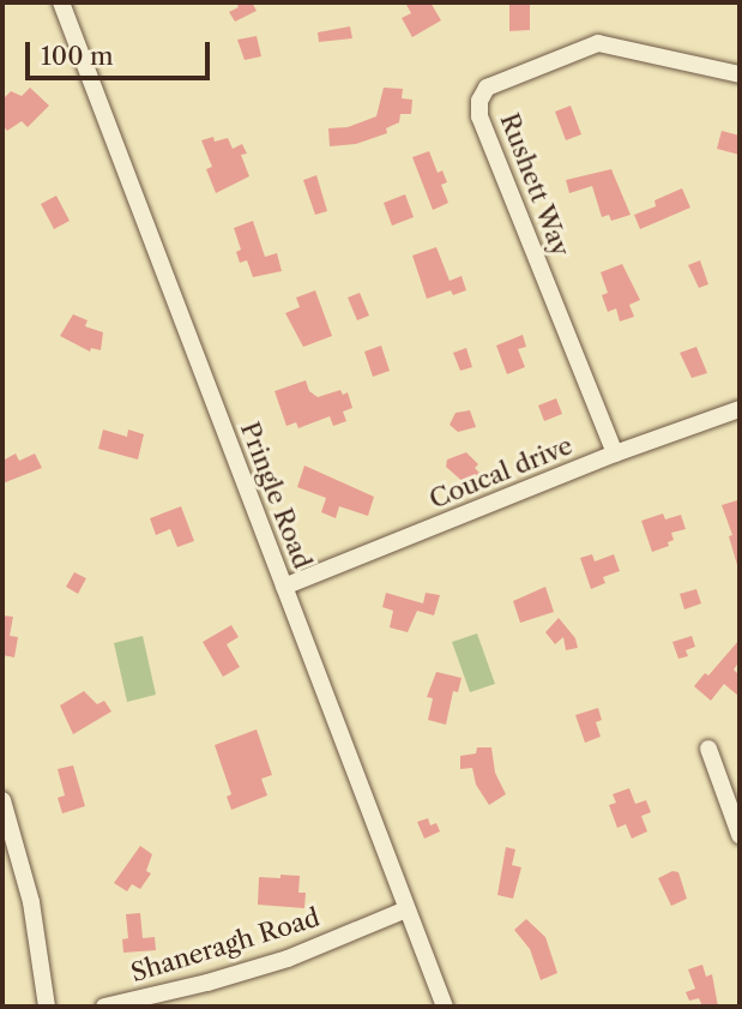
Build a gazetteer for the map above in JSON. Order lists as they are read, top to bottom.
{
  "streets": {
    "street": [
      "Rushett Way",
      "Coucal drive",
      "Pringle Road",
      "Shaneragh Road"
    ]
  },
  "crossings": [
    ["Rushett Way", "Coucal drive"],
    ["Coucal drive", "Pringle Road"],
    ["Pringle Road", "Shaneragh Road"]
  ],
  "scale_bar": "100 m"
}
